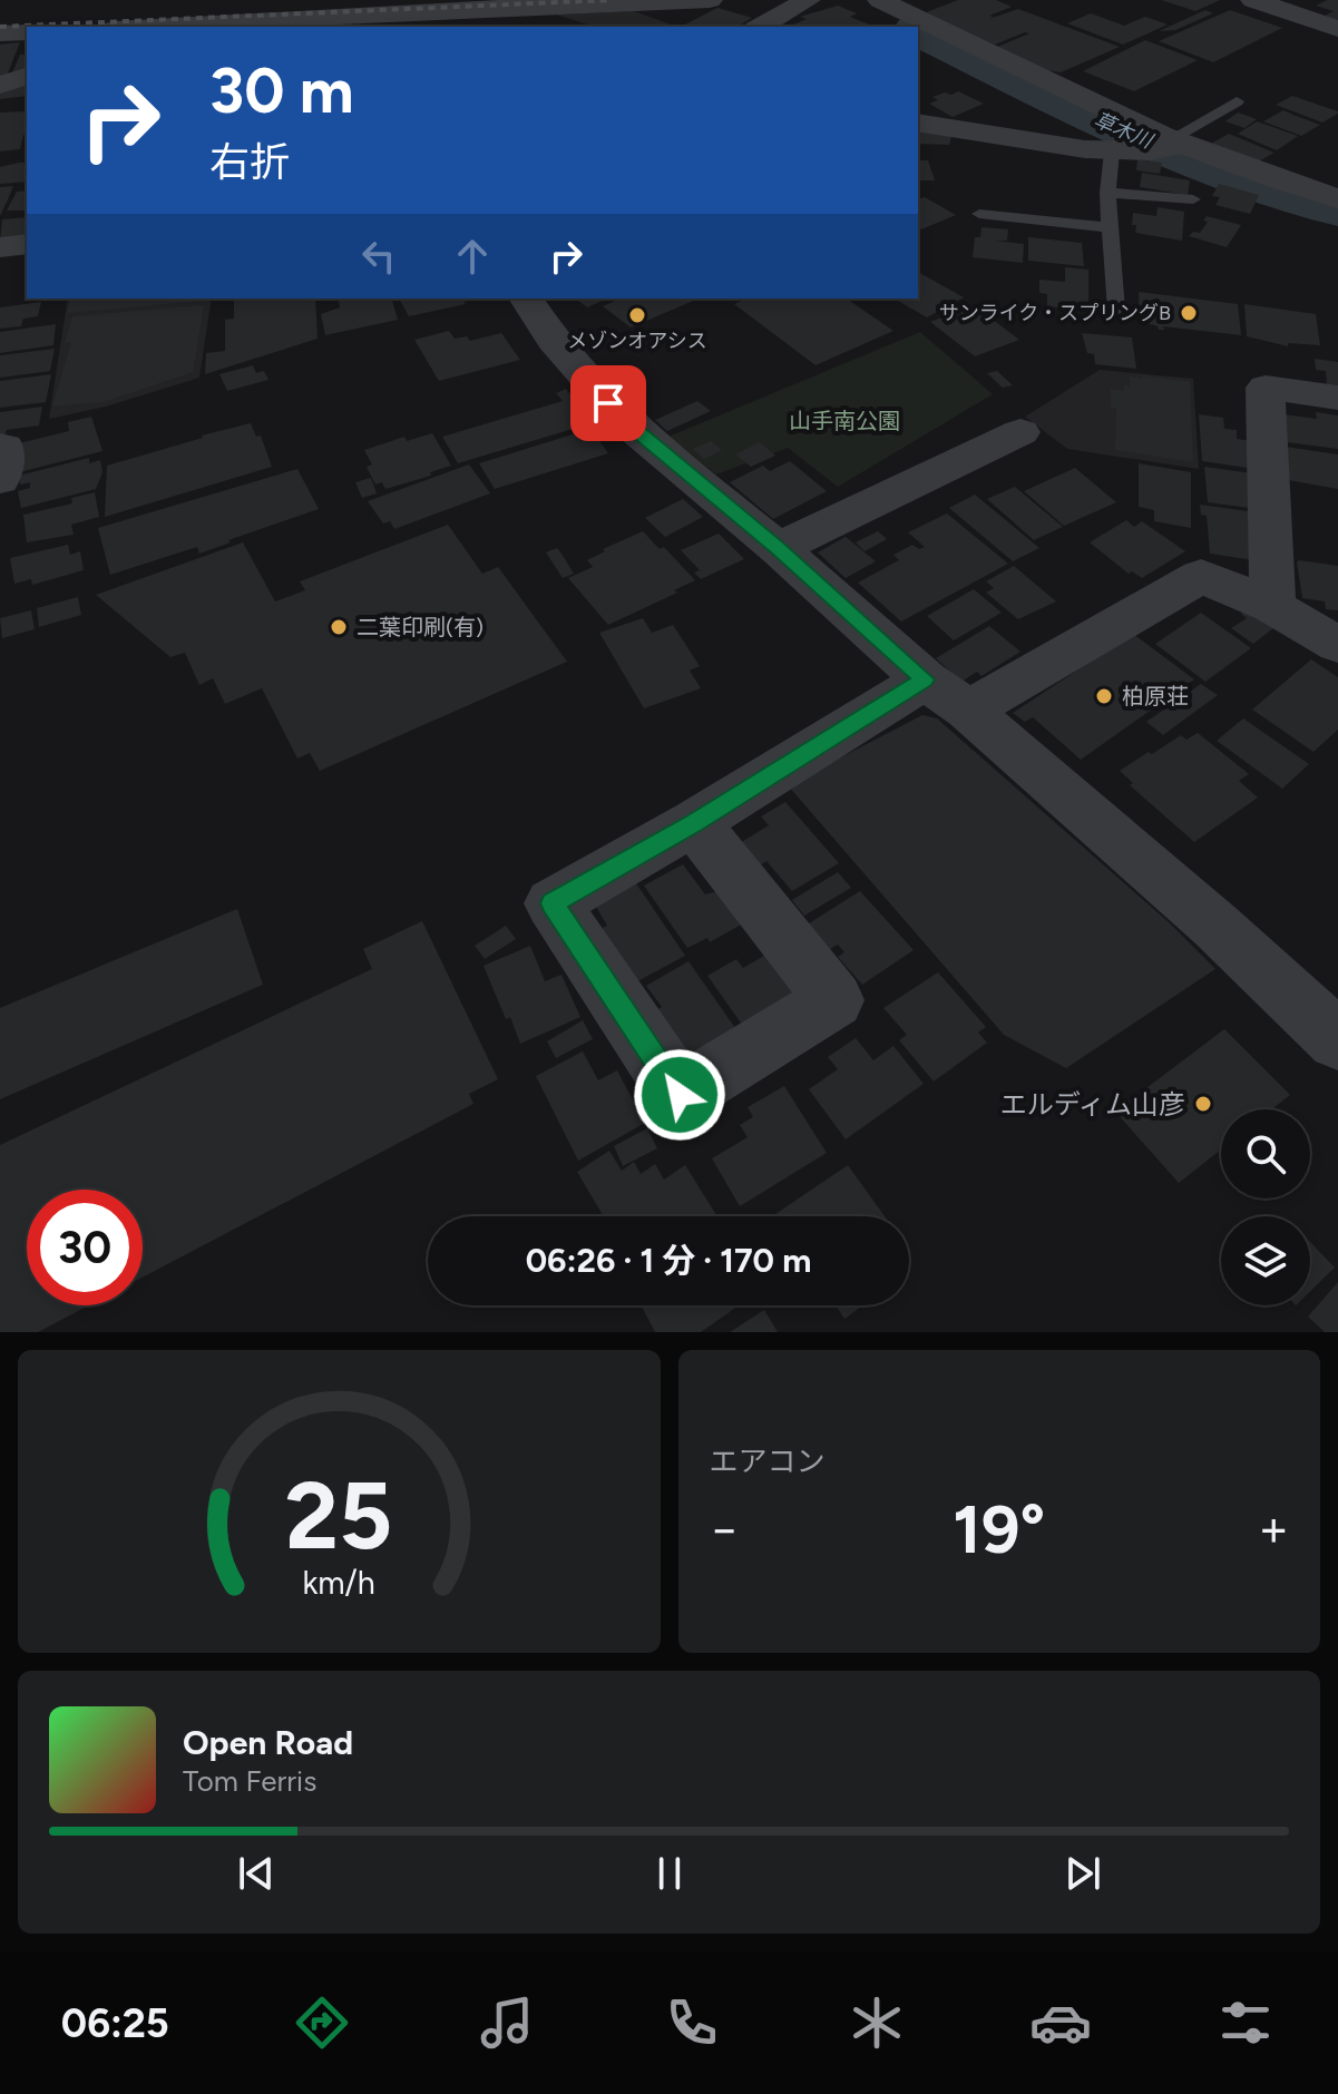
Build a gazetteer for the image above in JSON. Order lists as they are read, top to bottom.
{
  "water": ["草木川"],
  "parks": ["山手南公園"],
  "places": [
    "サンライク・スプリングB",
    "メゾンオアシス",
    "二葉印刷(有)",
    "柏原荘",
    "エルディム山彦"
  ],
  "page": {
    "turn": ["30 m", "右折"],
    "limit": "30",
    "trip": "06:26 · 1 分 · 170 m",
    "tile": "エアコン",
    "heat": ["−", "19°", "+"],
    "song": ["Open Road", "Tom Ferris"],
    "tabs": "06:25",
    "gauge": ["25", "km/h"]
  }
}
